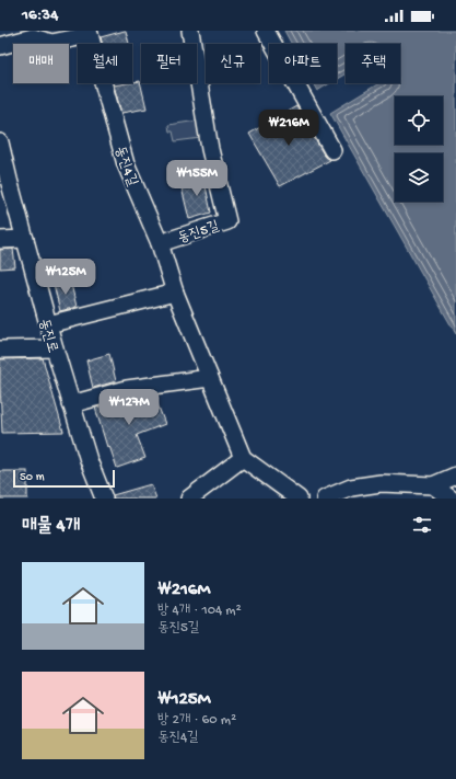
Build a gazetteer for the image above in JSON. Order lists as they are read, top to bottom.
{
  "streets": {
    "street": ["동진4길", "동진5길", "동진로"]
  },
  "crossings": [
    ["동진4길", "동진5길"]
  ],
  "scale_bar": "50 m",
  "page": {
    "status": "16:34",
    "chip": [
      "매매",
      "월세",
      "필터",
      "신규",
      "아파트",
      "주택"
    ],
    "price": [
      "₩216M",
      "₩155M",
      "₩125M",
      "₩127M"
    ],
    "scale": "50 m",
    "heading": "매물 4개",
    "list": [
      {
        "name": "₩216M",
        "note": "방 4개 · 104 m² · 동진5길"
      },
      {
        "name": "₩125M",
        "note": "방 2개 · 60 m² · 동진4길"
      }
    ]
  }
}
